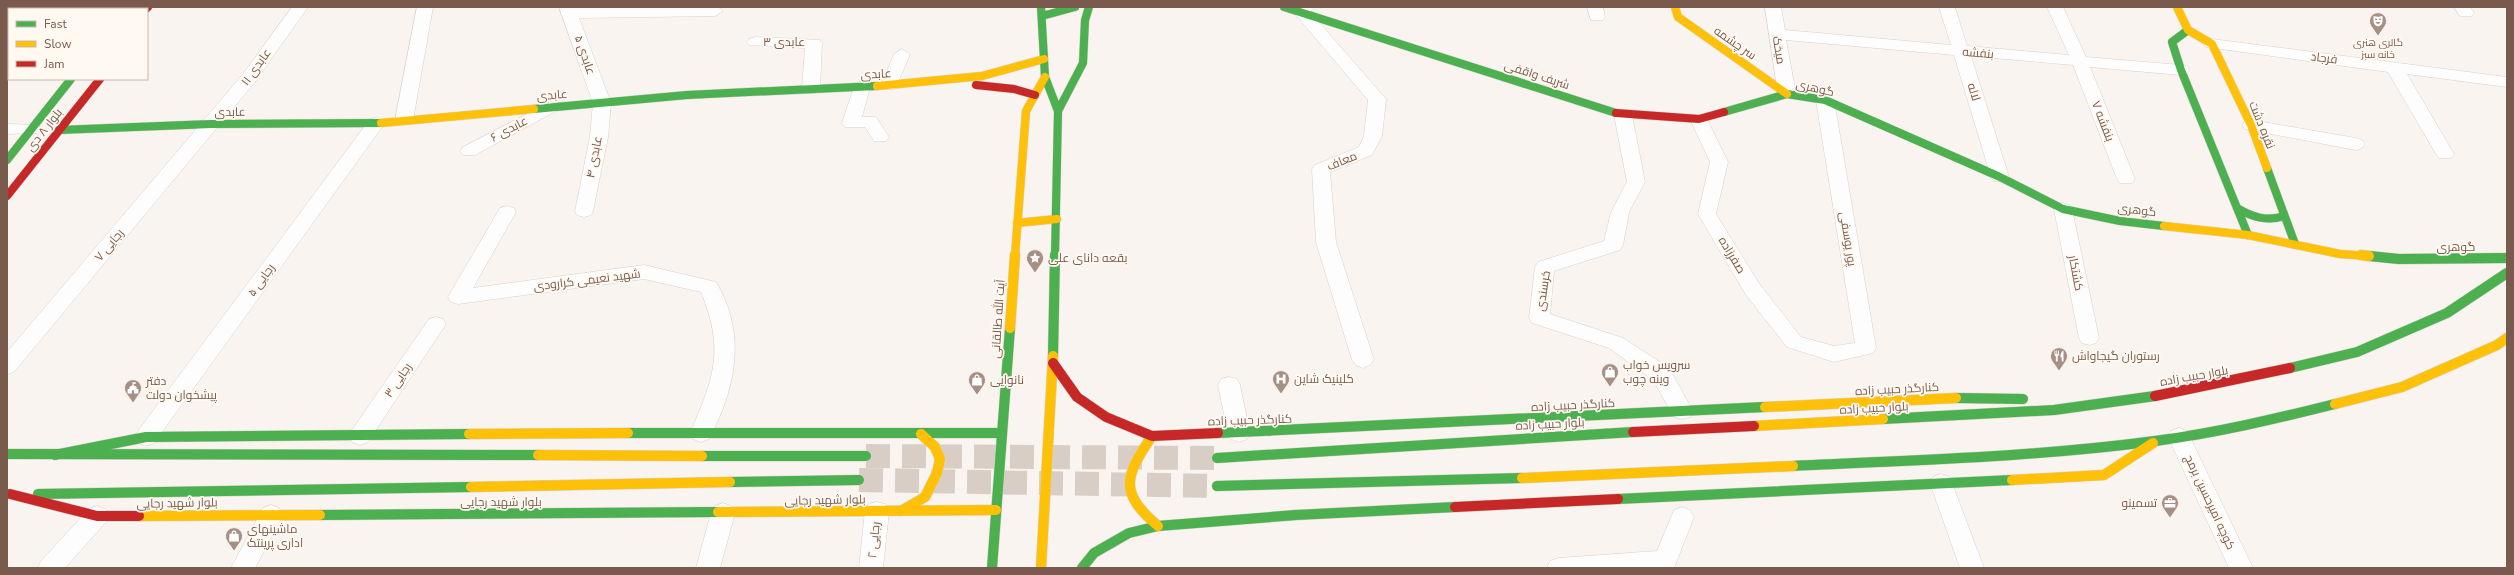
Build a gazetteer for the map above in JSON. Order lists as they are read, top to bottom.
{
  "streets": {
    "main road": [
      "سر چشمه",
      "عابدی",
      "شریف واقفی",
      "گوهری",
      "نقره دشت",
      "بلوار ۸ دی",
      "آیت الله طالقانی",
      "بلوار حبیب زاده",
      "کنارگذر حبیب زاده",
      "بلوار شهید رجایی"
    ],
    "street": [
      "عابدی ۳",
      "میخک",
      "بنفشه",
      "عابدی ۵",
      "فرجاد",
      "عابدی ۱۱",
      "لاله",
      "بنفشه ۷",
      "عابدی ۶",
      "عابدی ۴",
      "معاف",
      "پور یوسفی",
      "رجایی ۷",
      "صفرزاده",
      "کشتکار",
      "رجایی ۵",
      "شهید نعیمی کرارودی",
      "خرسندی",
      "رجایی ۳",
      "کوچه امیرحسین برمچ",
      "رجایی ۲"
    ]
  },
  "crossings": [
    ["عابدی ۳", "عابدی"],
    ["سر چشمه", "میخک"],
    ["سر چشمه", "شریف واقفی"],
    ["سر چشمه", "گوهری"],
    ["میخک", "بنفشه"],
    ["میخک", "شریف واقفی"],
    ["میخک", "گوهری"],
    ["بنفشه", "لاله"],
    ["بنفشه", "بنفشه ۷"],
    ["عابدی ۵", "عابدی"],
    ["عابدی ۵", "عابدی ۴"],
    ["فرجاد", "نقره دشت"],
    ["عابدی ۱۱", "عابدی"],
    ["عابدی ۱۱", "رجایی ۷"],
    ["عابدی", "عابدی ۶"],
    ["عابدی", "بلوار ۸ دی"],
    ["عابدی", "عابدی ۴"],
    ["عابدی", "رجایی ۷"],
    ["عابدی", "رجایی ۵"],
    ["شریف واقفی", "گوهری"],
    ["شریف واقفی", "معاف"],
    ["شریف واقفی", "صفرزاده"],
    ["شریف واقفی", "خرسندی"],
    ["گوهری", "لاله"],
    ["گوهری", "نقره دشت"],
    ["گوهری", "پور یوسفی"],
    ["گوهری", "کشتکار"],
    ["پور یوسفی", "صفرزاده"],
    ["خرسندی", "کنارگذر حبیب زاده"],
    ["آیت الله طالقانی", "بلوار شهید رجایی"],
    ["بلوار شهید رجایی", "رجایی ۲"]
  ],
  "places": {
    "theatre": ["گالری هنری خانه سبز"],
    "place": ["بقعه دانای علی"],
    "restaurant": ["رستوران گیجاواش"],
    "shop": ["سرویس خواب وینه چوب", "نانوایی", "ماشینهای اداری پرینتک"],
    "hospital": ["کلینیک شاین"],
    "public building": ["دفتر پیشخوان دولت"],
    "office": ["تسمینو"]
  },
  "legend": ["Fast", "Slow", "Jam"]
}
